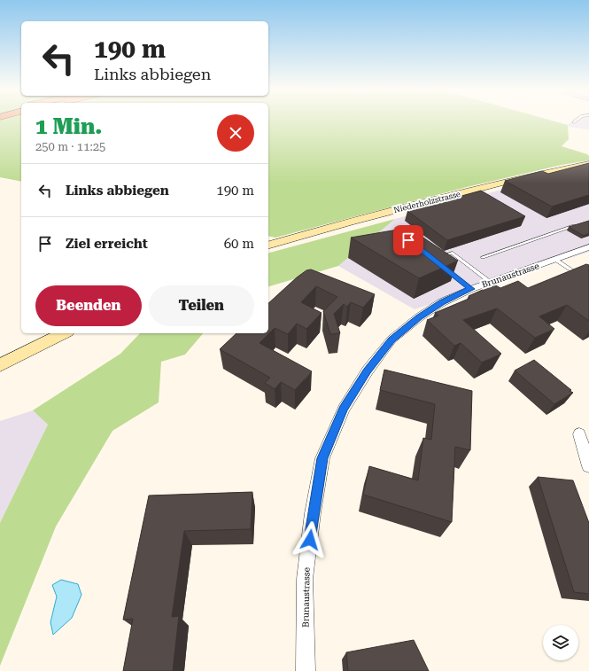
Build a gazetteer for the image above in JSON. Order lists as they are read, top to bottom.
{
  "streets": {
    "main road": ["Niederholzstrasse"],
    "street": ["Brunaustrasse"]
  },
  "page": {
    "turn": ["190 m", "Links abbiegen"],
    "heading": ["1 Min.", "250 m · 11:25"],
    "list": [
      {
        "name": "Links abbiegen",
        "value": "190 m"
      },
      {
        "name": "Ziel erreicht",
        "value": "60 m"
      }
    ],
    "buttons": ["Beenden", "Teilen"]
  }
}
